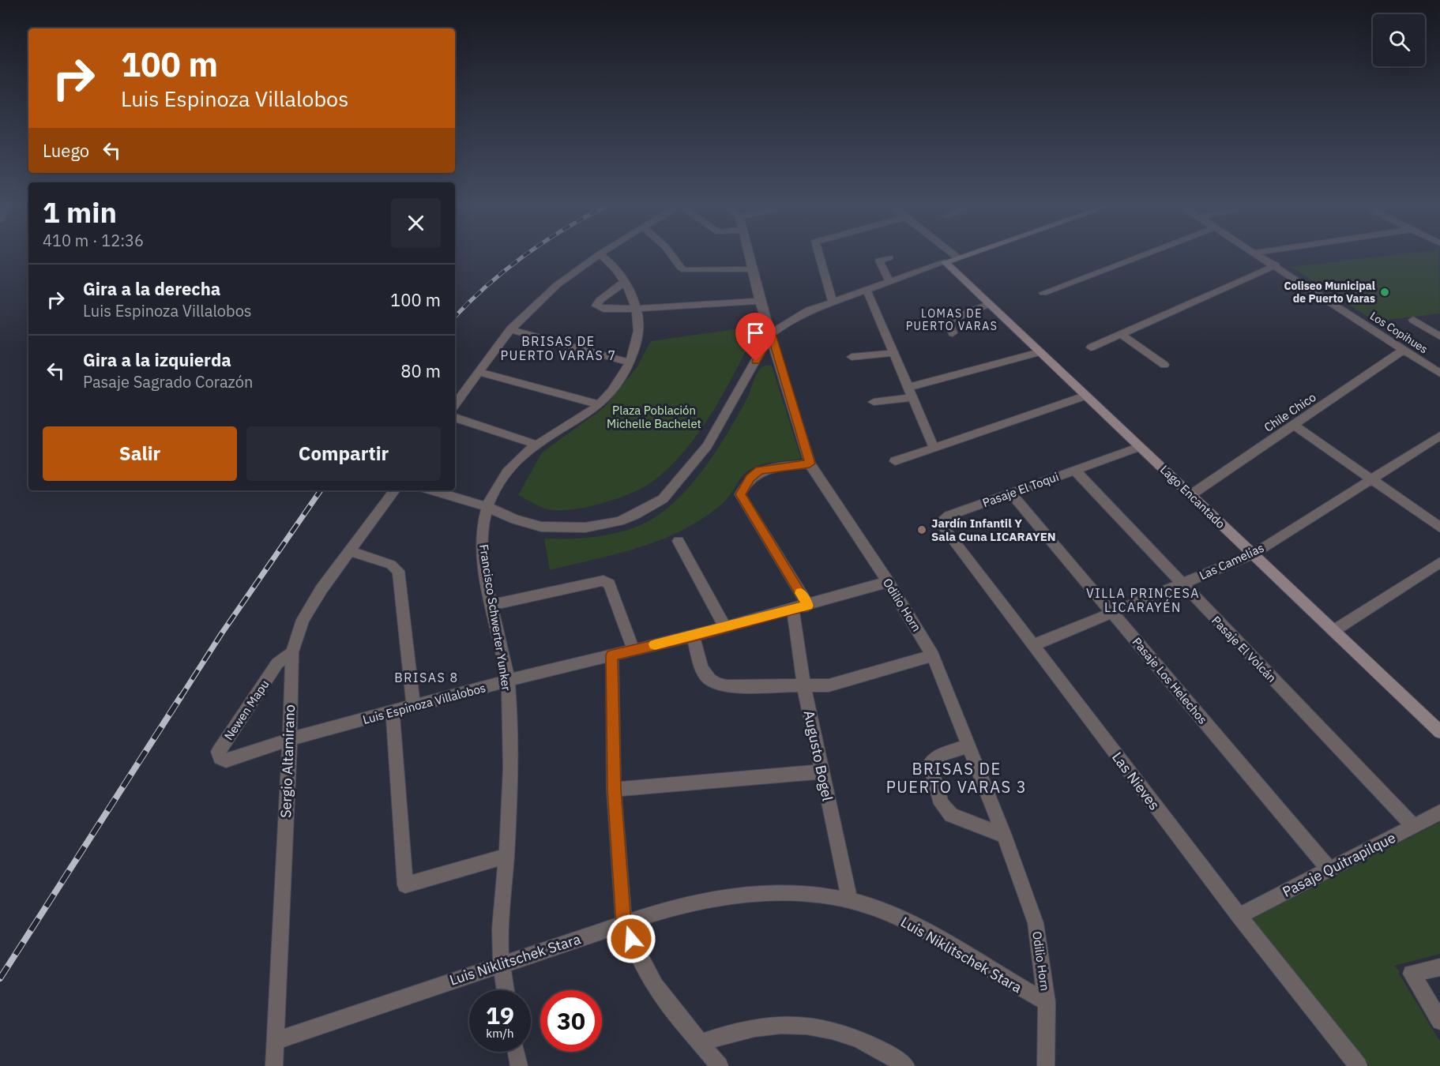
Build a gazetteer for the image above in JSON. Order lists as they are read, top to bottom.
{
  "streets": {
    "street": [
      "Los Copihues",
      "Chile Chico",
      "Pasaje El Toqui",
      "Lago Encantado",
      "Las Camelias",
      "Odilio Horn",
      "Francisco Schwerter Yunker",
      "Pasaje El Volcán",
      "Pasaje Los Helechos",
      "Luis Espinoza Villalobos",
      "Newen Mapu",
      "Augusto Bogel",
      "Sergio Altamirano",
      "Las Nieves",
      "Pasaje Quitrapilque",
      "Luis Niklitschek Stara"
    ]
  },
  "crossings": [
    ["Los Copihues", "Chile Chico"],
    ["Chile Chico", "Lago Encantado"],
    ["Pasaje El Toqui", "Lago Encantado"],
    ["Pasaje El Toqui", "Las Camelias"],
    ["Pasaje El Toqui", "Pasaje El Volcán"],
    ["Pasaje El Toqui", "Pasaje Los Helechos"],
    ["Pasaje El Toqui", "Las Nieves"],
    ["Lago Encantado", "Las Camelias"],
    ["Las Camelias", "Pasaje El Volcán"],
    ["Las Camelias", "Pasaje Los Helechos"],
    ["Las Camelias", "Las Nieves"],
    ["Odilio Horn", "Luis Espinoza Villalobos"],
    ["Odilio Horn", "Luis Niklitschek Stara"],
    ["Francisco Schwerter Yunker", "Luis Espinoza Villalobos"],
    ["Francisco Schwerter Yunker", "Luis Niklitschek Stara"],
    ["Pasaje El Volcán", "Pasaje Quitrapilque"],
    ["Pasaje Los Helechos", "Pasaje Quitrapilque"],
    ["Luis Espinoza Villalobos", "Newen Mapu"],
    ["Luis Espinoza Villalobos", "Augusto Bogel"],
    ["Luis Espinoza Villalobos", "Sergio Altamirano"],
    ["Newen Mapu", "Sergio Altamirano"],
    ["Augusto Bogel", "Luis Niklitschek Stara"],
    ["Sergio Altamirano", "Luis Niklitschek Stara"],
    ["Las Nieves", "Pasaje Quitrapilque"]
  ],
  "districts": [
    "LOMAS DE PUERTO VARAS",
    "BRISAS DE PUERTO VARAS 7",
    "VILLA PRINCESA LICARAYÉN",
    "BRISAS 8",
    "BRISAS DE PUERTO VARAS 3"
  ],
  "parks": ["Plaza Población Michelle Bachelet"],
  "places": ["Coliseo Municipal de Puerto Varas", "Jardín Infantil Y Sala Cuna LICARAYEN"],
  "page": {
    "turn": ["100 m", "Luis Espinoza Villalobos"],
    "then": "Luego",
    "heading": ["1 min", "410 m · 12:36"],
    "list": [
      {
        "name": "Gira a la derecha",
        "note": "Luis Espinoza Villalobos",
        "value": "100 m"
      },
      {
        "name": "Gira a la izquierda",
        "note": "Pasaje Sagrado Corazón",
        "value": "80 m"
      }
    ],
    "buttons": ["Salir", "Compartir"],
    "speed": "19 km/h",
    "limit": "30"
  }
}
